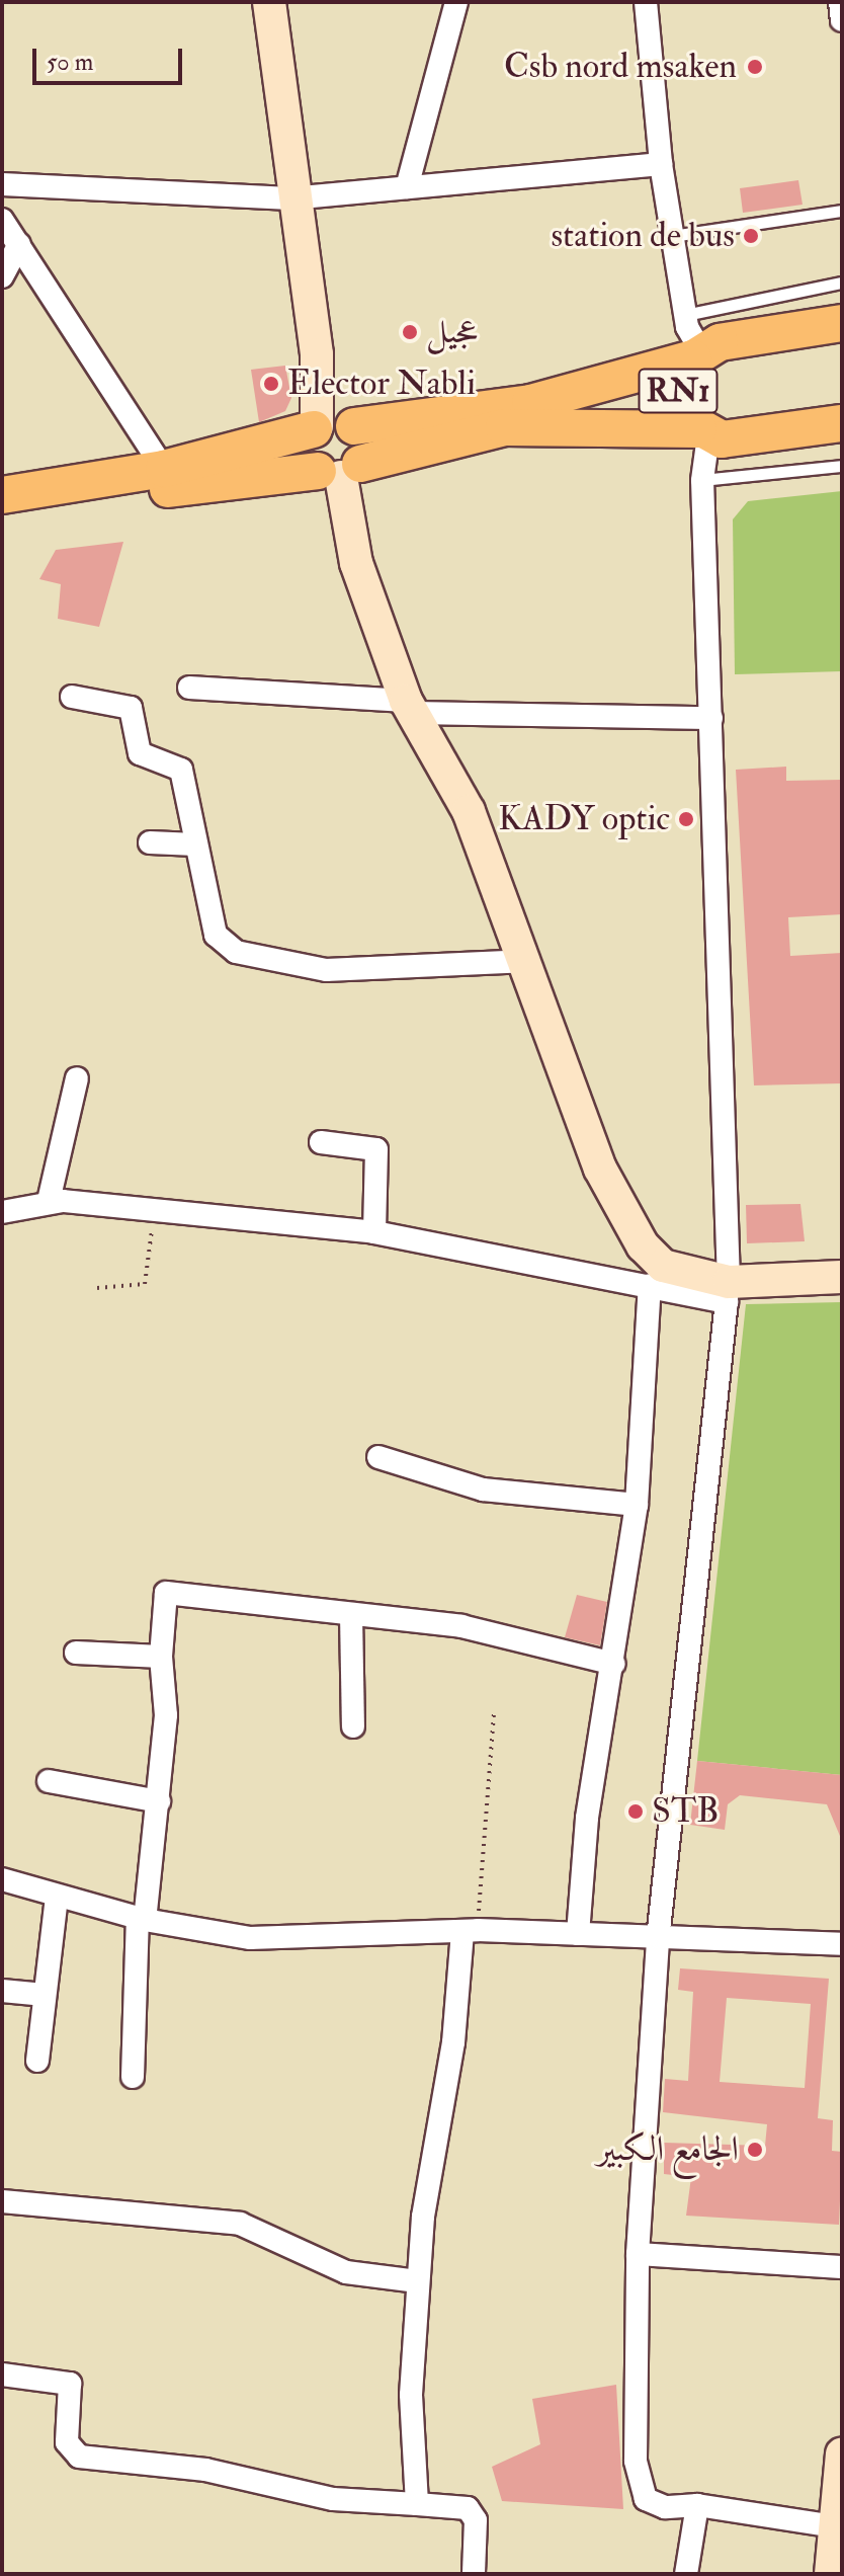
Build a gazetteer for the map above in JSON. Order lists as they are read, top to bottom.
{
  "streets": {
    "main road": ["RN1"]
  },
  "places": [
    "Csb nord msaken",
    "station de bus",
    "عجيل",
    "Elector Nabli",
    "KADY optic",
    "STB",
    "الجامع الكبير"
  ],
  "scale_bar": "50 m"
}
